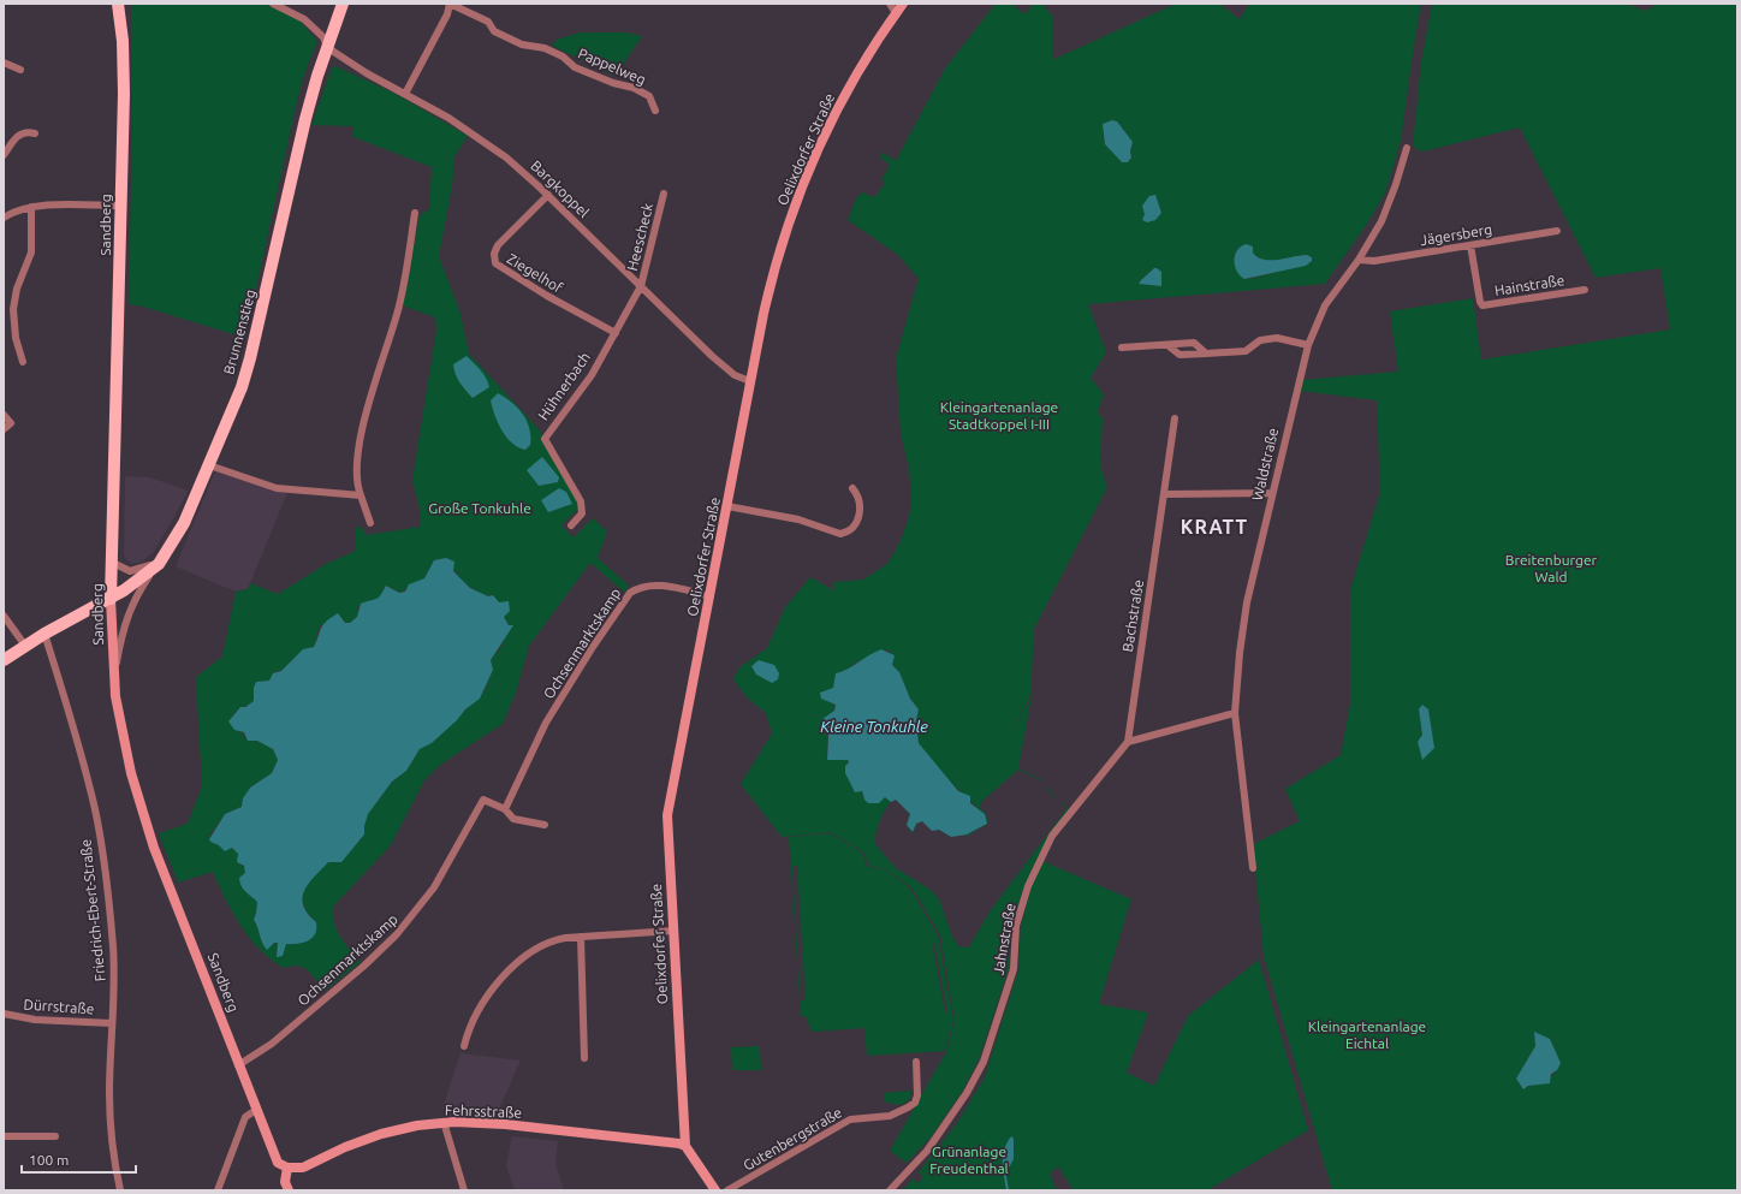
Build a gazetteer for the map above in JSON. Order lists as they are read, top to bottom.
{
  "streets": {
    "main road": ["Sandberg", "Brunnenstieg"],
    "street": [
      "Pappelweg",
      "Oelixdorfer Straße",
      "Bargkoppel",
      "Jägersberg",
      "Heescheck",
      "Ziegelhof",
      "Hainstraße",
      "Hühnerbach",
      "Waldstraße",
      "Bachstraße",
      "Ochsenmarktskamp",
      "Friedrich-Ebert-Straße",
      "Jahnstraße",
      "Dürrstraße",
      "Fehrsstraße",
      "Gutenbergstraße"
    ]
  },
  "crossings": [
    ["Oelixdorfer Straße", "Bargkoppel"],
    ["Oelixdorfer Straße", "Ochsenmarktskamp"],
    ["Oelixdorfer Straße", "Fehrsstraße"],
    ["Bargkoppel", "Heescheck"],
    ["Bargkoppel", "Ziegelhof"],
    ["Bargkoppel", "Brunnenstieg"],
    ["Bargkoppel", "Hühnerbach"],
    ["Sandberg", "Brunnenstieg"],
    ["Sandberg", "Ochsenmarktskamp"],
    ["Sandberg", "Fehrsstraße"],
    ["Jägersberg", "Hainstraße"],
    ["Jägersberg", "Waldstraße"],
    ["Heescheck", "Hühnerbach"],
    ["Ziegelhof", "Hühnerbach"],
    ["Brunnenstieg", "Friedrich-Ebert-Straße"],
    ["Bachstraße", "Jahnstraße"],
    ["Friedrich-Ebert-Straße", "Dürrstraße"]
  ],
  "districts": ["KRATT"],
  "water": ["Kleine Tonkuhle"],
  "parks": [
    "Kleingartenanlage Stadtkoppel I-III",
    "Große Tonkuhle",
    "Breitenburger Wald",
    "Kleingartenanlage Eichtal",
    "Grünanlage Freudenthal"
  ],
  "scale_bar": "100 m"
}
